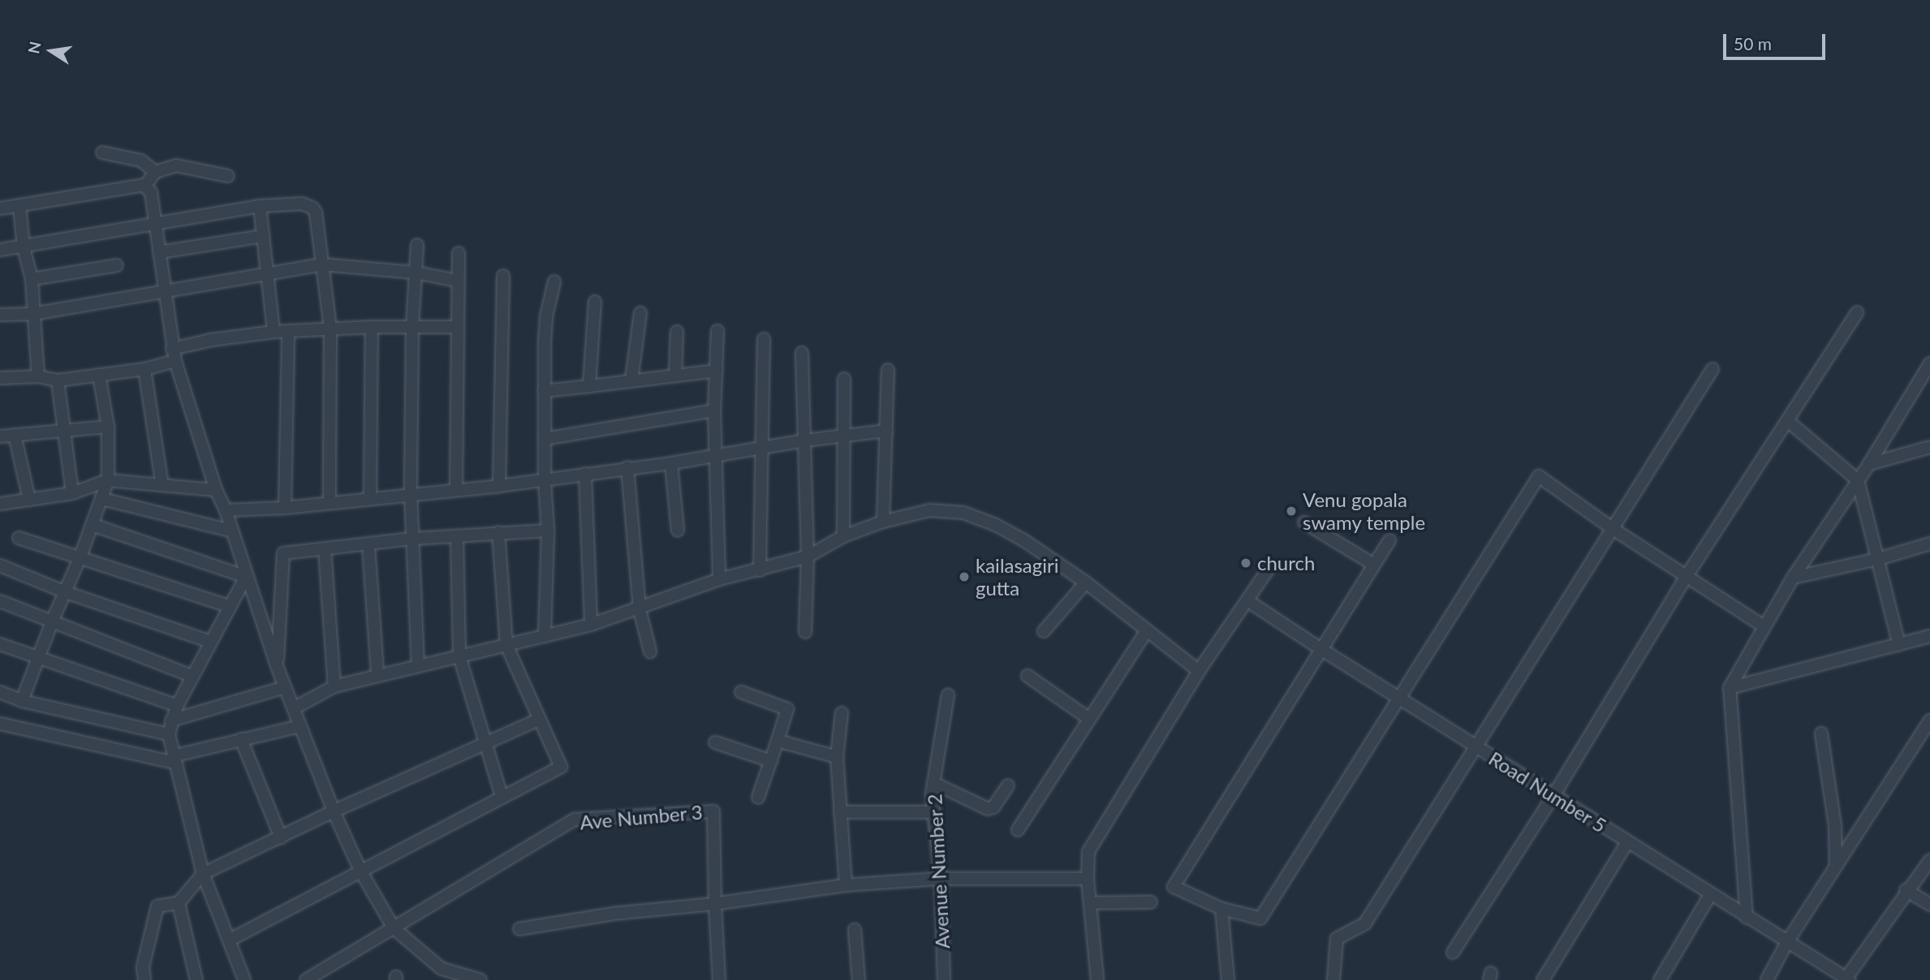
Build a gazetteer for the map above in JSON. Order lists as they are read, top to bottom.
{
  "streets": {
    "street": ["Road Number 5", "Ave Number 3", "Avenue Number 2"]
  },
  "places": ["Venu gopala swamy temple", "church", "kailasagiri gutta"],
  "scale_bar": "50 m",
  "north": "left"
}
